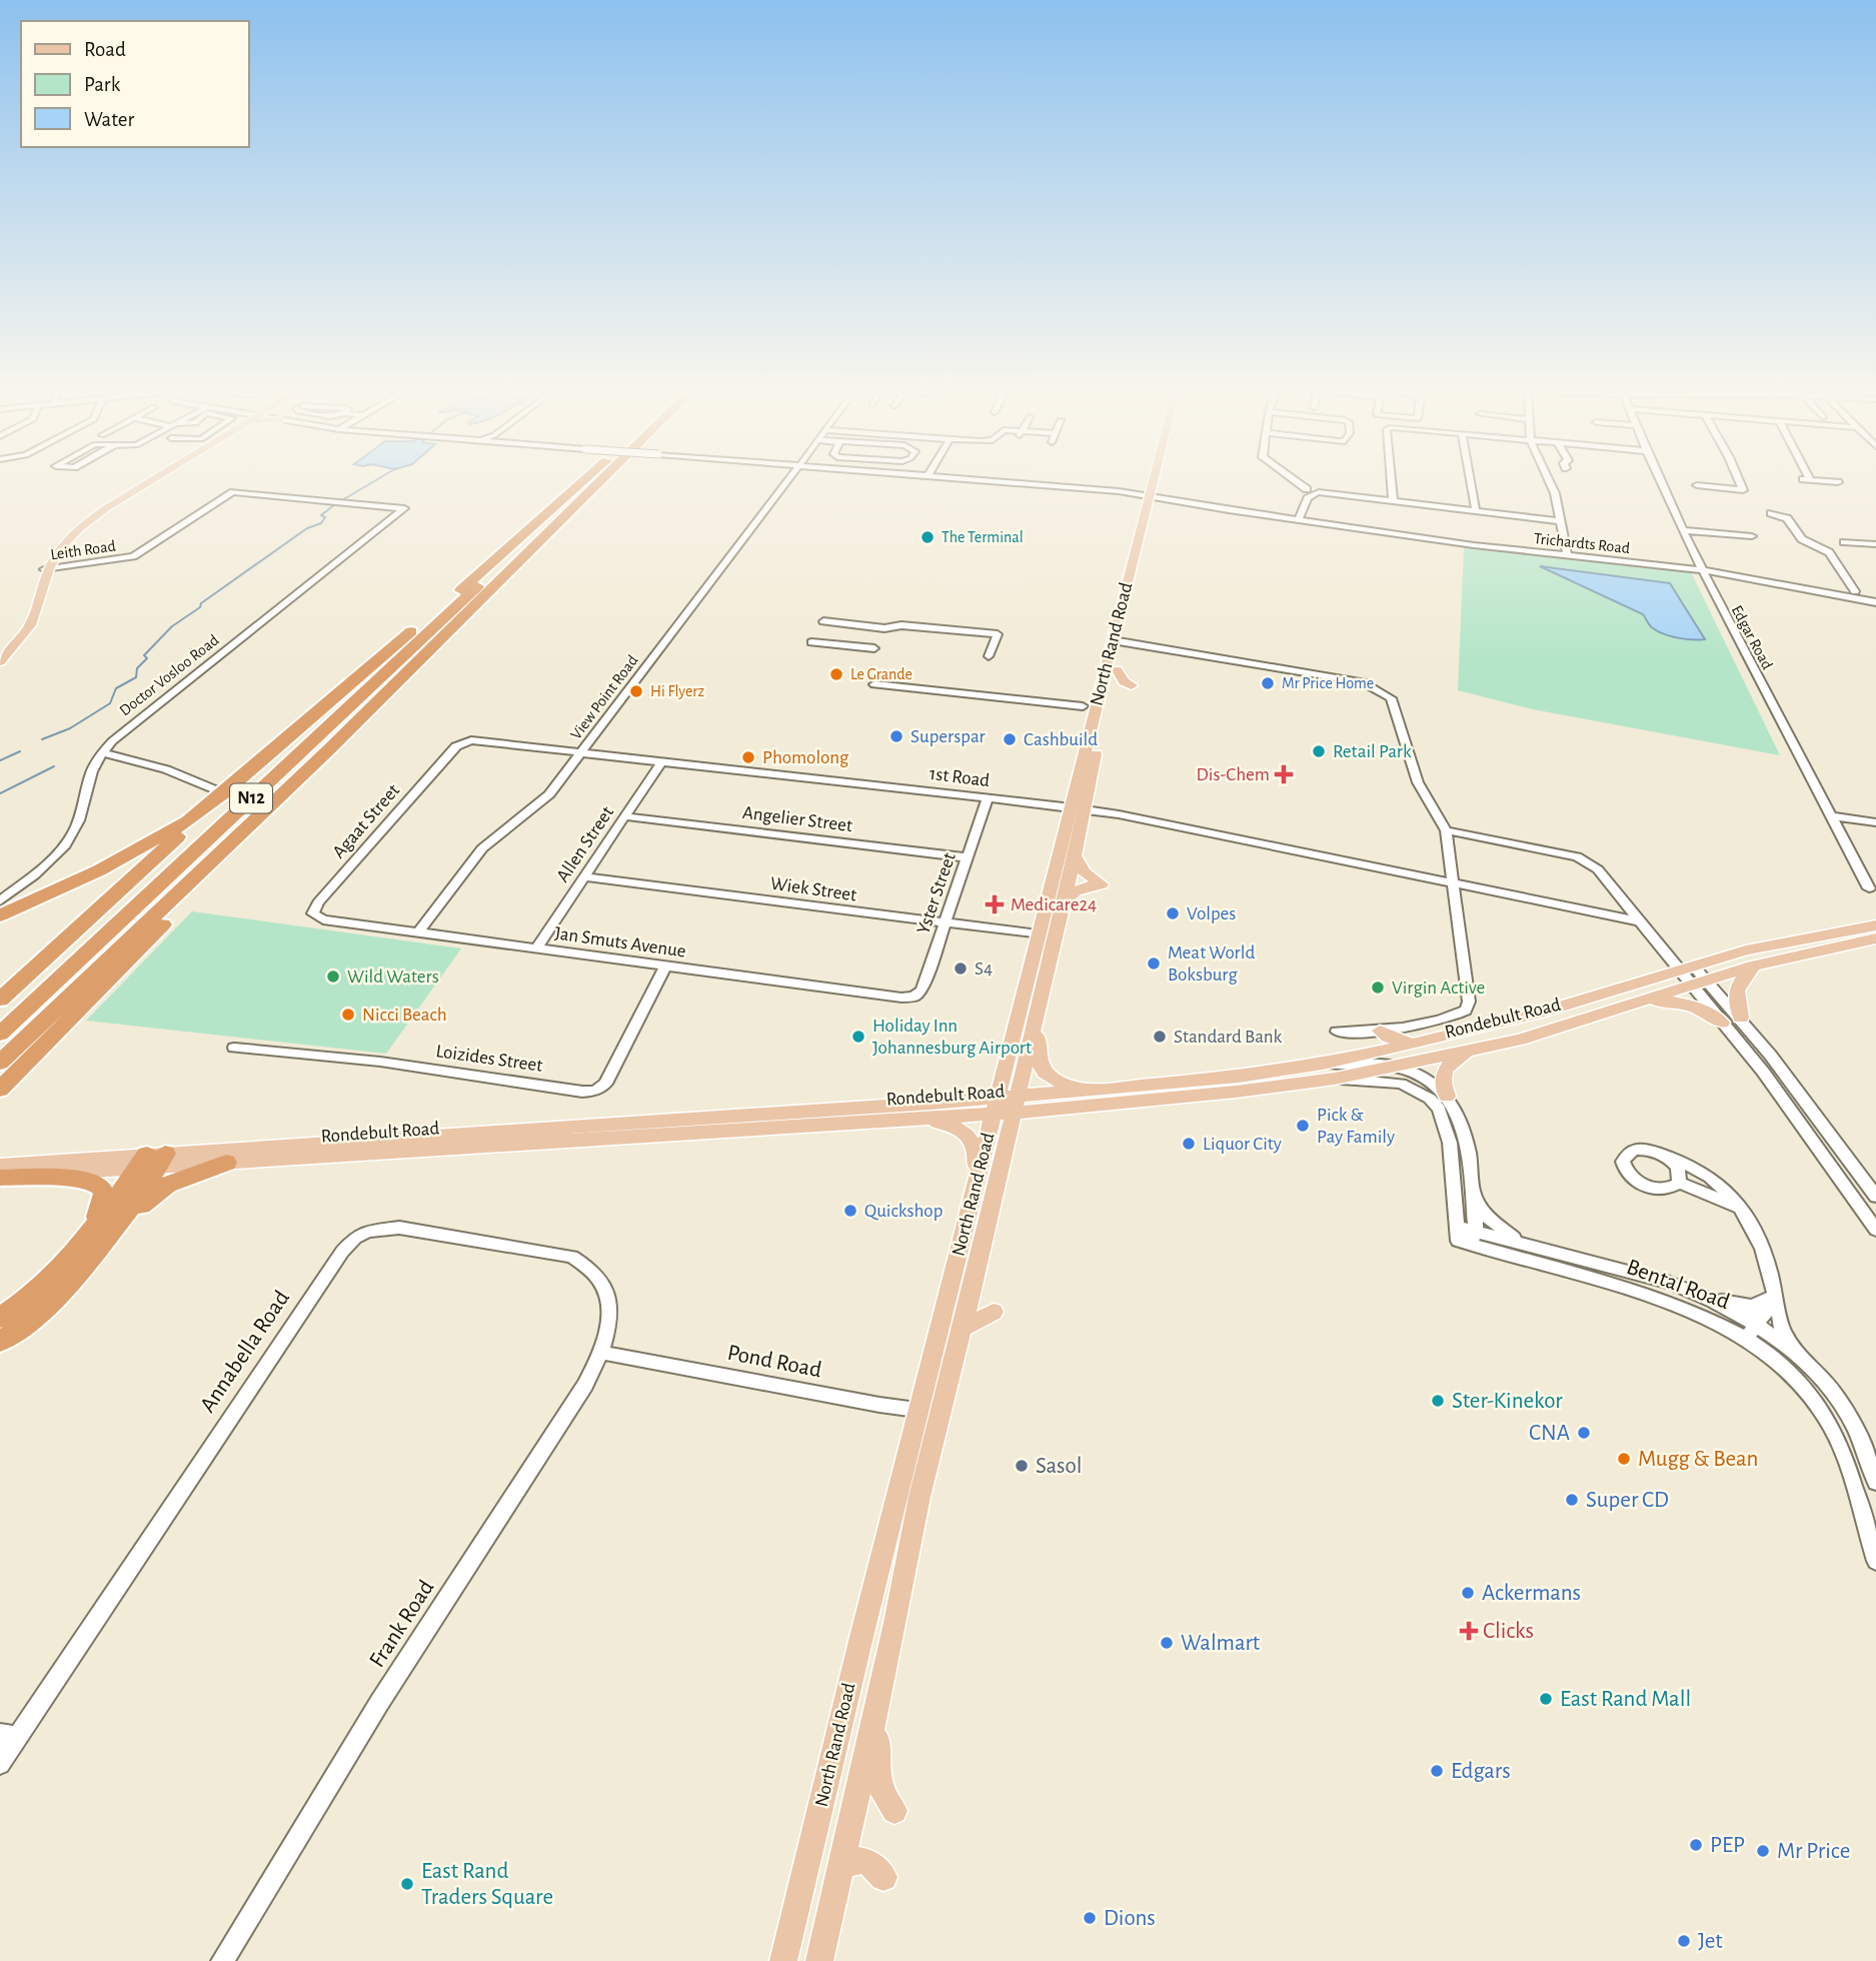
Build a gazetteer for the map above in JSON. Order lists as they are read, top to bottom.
{
  "streets": {
    "highway": ["N12"],
    "main road": ["North Rand Road", "Rondebult Road"],
    "street": [
      "Trichardts Road",
      "Leith Road",
      "Edgar Road",
      "Doctor Vosloo Road",
      "View Point Road",
      "1st Road",
      "Angelier Street",
      "Agaat Street",
      "Allen Street",
      "Wiek Street",
      "Yster Street",
      "Jan Smuts Avenue",
      "Loizides Street",
      "Bental Road",
      "Annabella Road",
      "Pond Road",
      "Frank Road"
    ]
  },
  "crossings": [
    ["Trichardts Road", "Edgar Road"],
    ["Trichardts Road", "North Rand Road"],
    ["Leith Road", "Doctor Vosloo Road"],
    ["North Rand Road", "1st Road"],
    ["North Rand Road", "Wiek Street"],
    ["North Rand Road", "Rondebult Road"],
    ["North Rand Road", "Pond Road"],
    ["View Point Road", "1st Road"],
    ["View Point Road", "Jan Smuts Avenue"],
    ["1st Road", "Agaat Street"],
    ["1st Road", "Allen Street"],
    ["1st Road", "Yster Street"],
    ["Angelier Street", "Allen Street"],
    ["Angelier Street", "Yster Street"],
    ["Agaat Street", "Jan Smuts Avenue"],
    ["Allen Street", "Wiek Street"],
    ["Allen Street", "Jan Smuts Avenue"],
    ["Wiek Street", "Yster Street"],
    ["Yster Street", "Jan Smuts Avenue"],
    ["Jan Smuts Avenue", "Loizides Street"],
    ["Annabella Road", "Frank Road"],
    ["Pond Road", "Frank Road"]
  ],
  "places": {
    "other": [
      "The Terminal",
      "Le Grande",
      "Mr Price Home",
      "Hi Flyerz",
      "Superspar",
      "Cashbuild",
      "Retail Park",
      "Phomolong",
      "Volpes",
      "Meat World Boksburg",
      "S4",
      "Wild Waters",
      "Virgin Active",
      "Nicci Beach",
      "Holiday Inn Johannesburg Airport",
      "Standard Bank",
      "Pick & Pay Family",
      "Liquor City",
      "Quickshop",
      "Ster-Kinekor",
      "CNA",
      "Mugg & Bean",
      "Sasol",
      "Super CD",
      "Ackermans",
      "Walmart",
      "East Rand Mall",
      "Edgars",
      "PEP",
      "Mr Price",
      "East Rand Traders Square",
      "Dions",
      "Jet"
    ],
    "health": ["Dis-Chem", "Medicare24", "Clicks"]
  },
  "legend": ["Road", "Park", "Water"]
}
